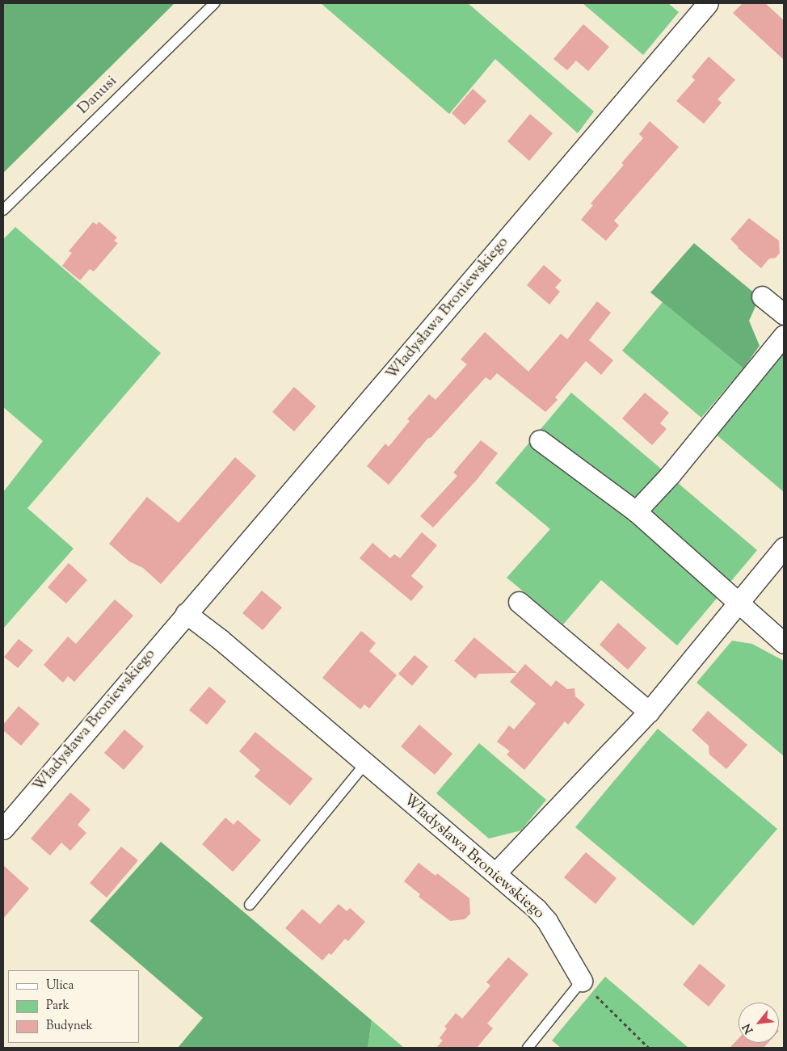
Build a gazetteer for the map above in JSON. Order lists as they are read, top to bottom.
{
  "streets": {
    "street": ["Władysława Broniewskiego"],
    "lane": ["Danusi"]
  },
  "legend": ["Ulica", "Park", "Budynek"],
  "north": "bottom left"
}
